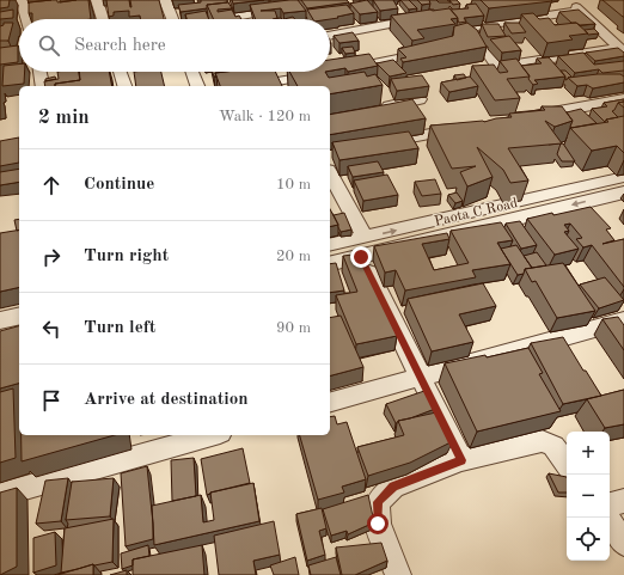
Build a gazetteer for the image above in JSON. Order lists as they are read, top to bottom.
{
  "streets": {
    "street": ["Paota C Road"]
  },
  "page": {
    "search": "Search here",
    "heading": ["2 min", "Walk · 120 m"],
    "list": [
      ["Continue", "10 m"],
      ["Turn right", "20 m"],
      ["Turn left", "90 m"],
      "Arrive at destination"
    ],
    "map_buttons": ["+", "−"]
  }
}
